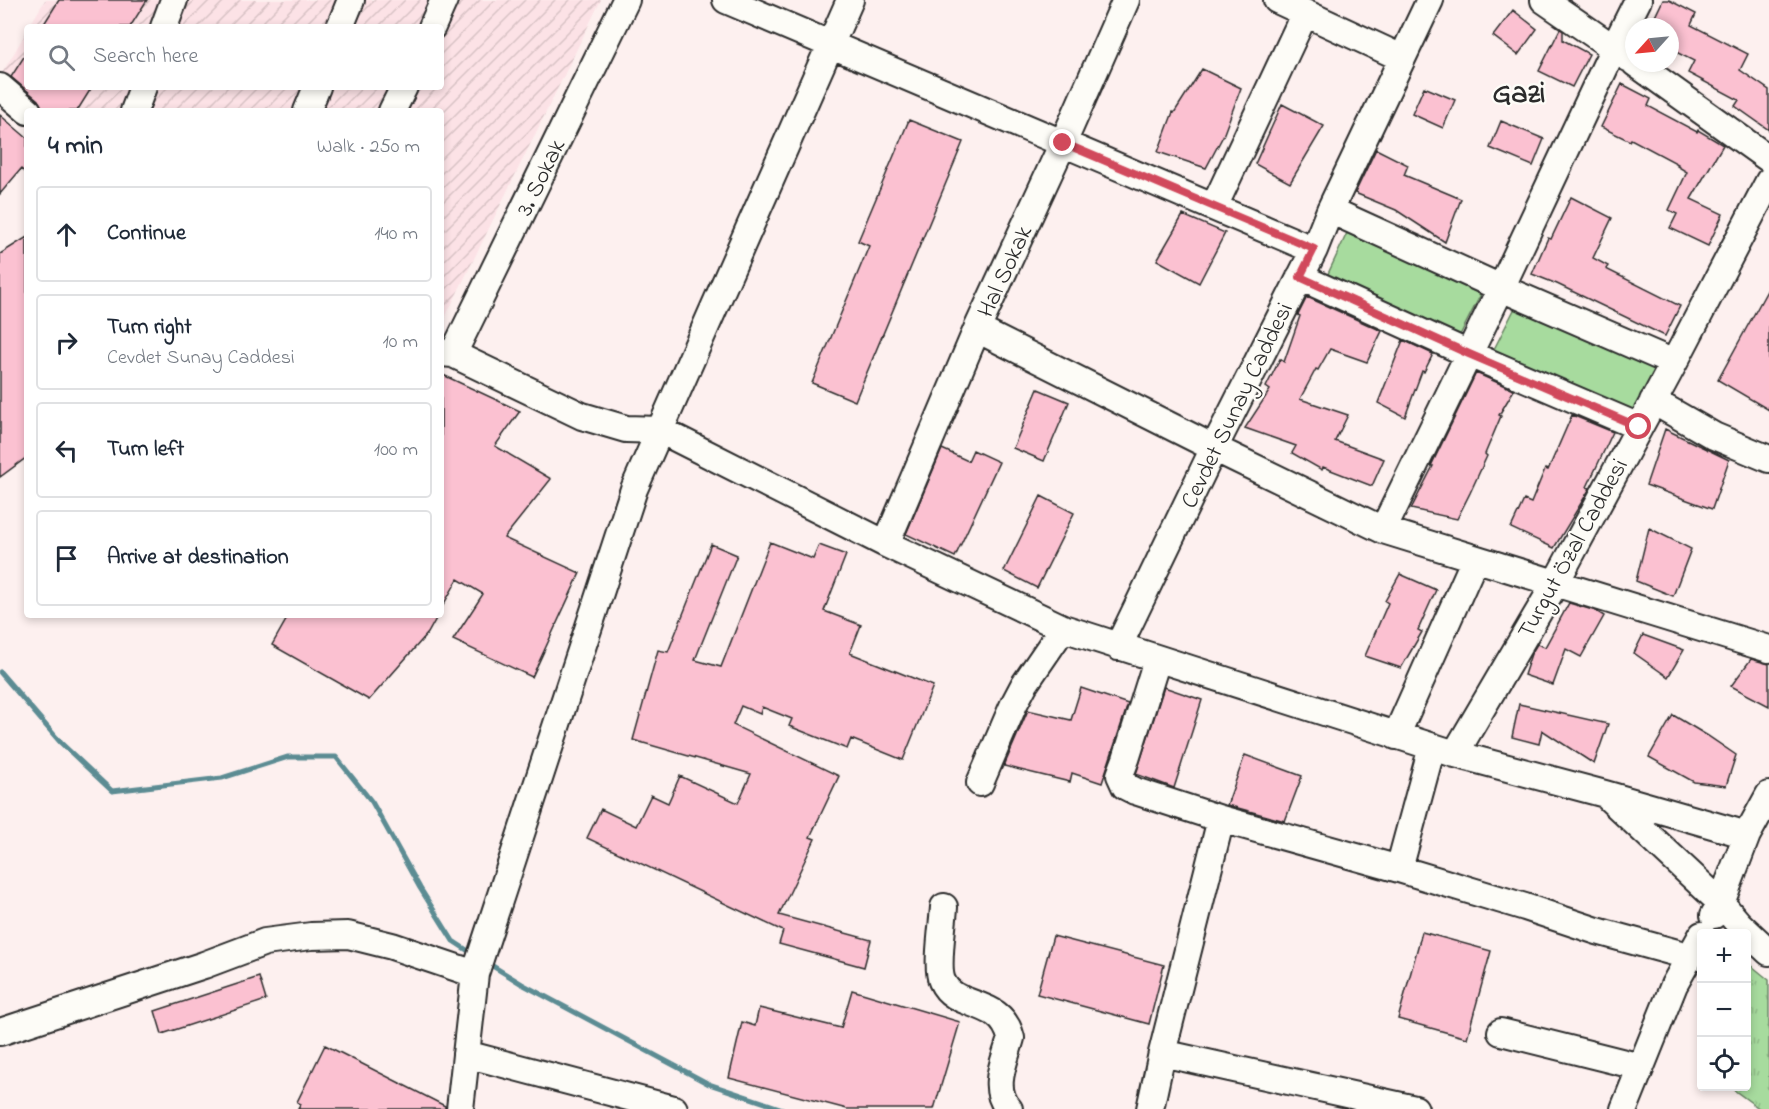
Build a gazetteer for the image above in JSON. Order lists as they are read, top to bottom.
{
  "streets": {
    "street": [
      "3. Sokak",
      "Hal Sokak",
      "Cevdet Sunay Caddesi",
      "Turgut Özal Caddesi"
    ]
  },
  "districts": ["Gazi"],
  "north": "bottom left",
  "page": {
    "search": "Search here",
    "heading": ["4 min", "Walk · 250 m"],
    "list": [
      ["Continue", "140 m"],
      ["Turn right", "Cevdet Sunay Caddesi", "10 m"],
      ["Turn left", "100 m"],
      "Arrive at destination"
    ],
    "map_buttons": ["+", "−"]
  }
}
